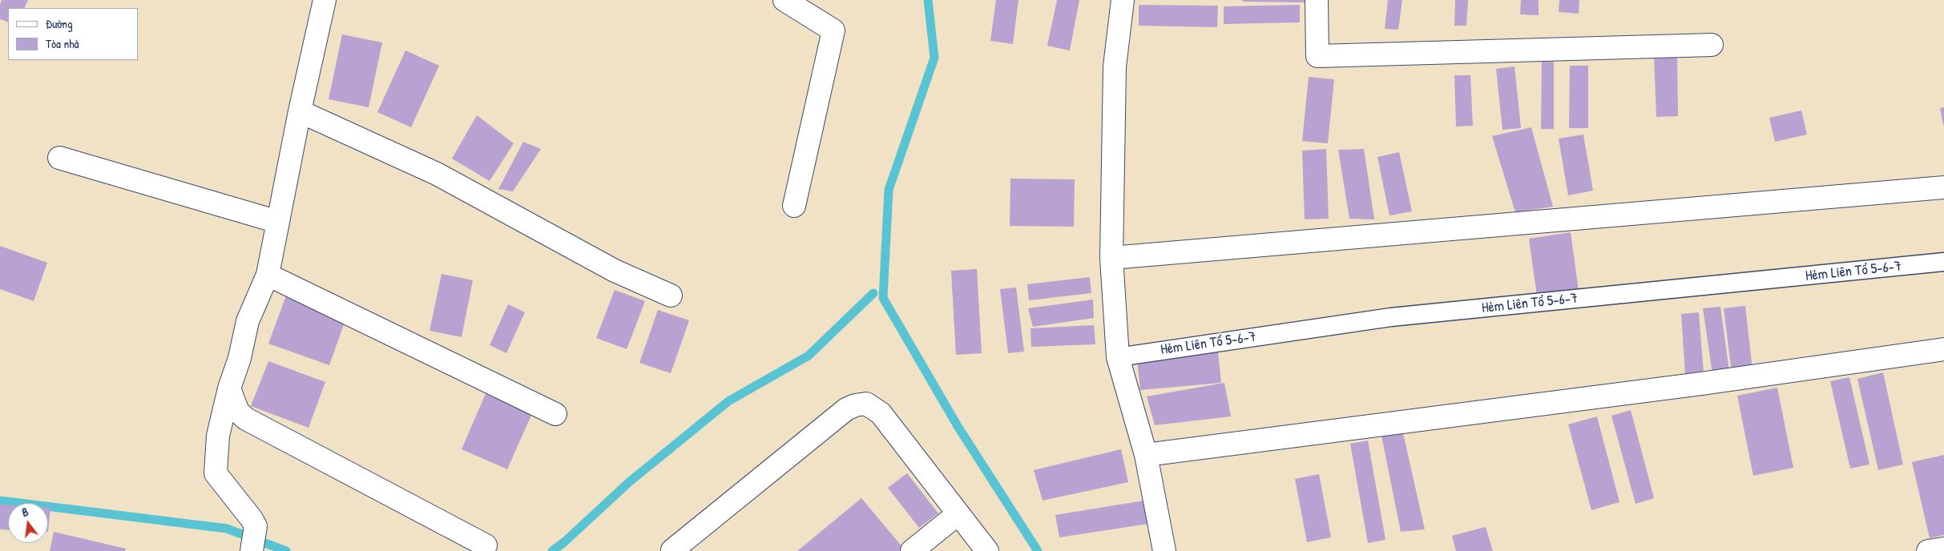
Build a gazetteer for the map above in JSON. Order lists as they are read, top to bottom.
{
  "streets": {
    "lane": ["Hẻm Liên Tổ 5-6-7"]
  },
  "legend": ["Đường", "Tòa nhà"],
  "north": "top"
}
